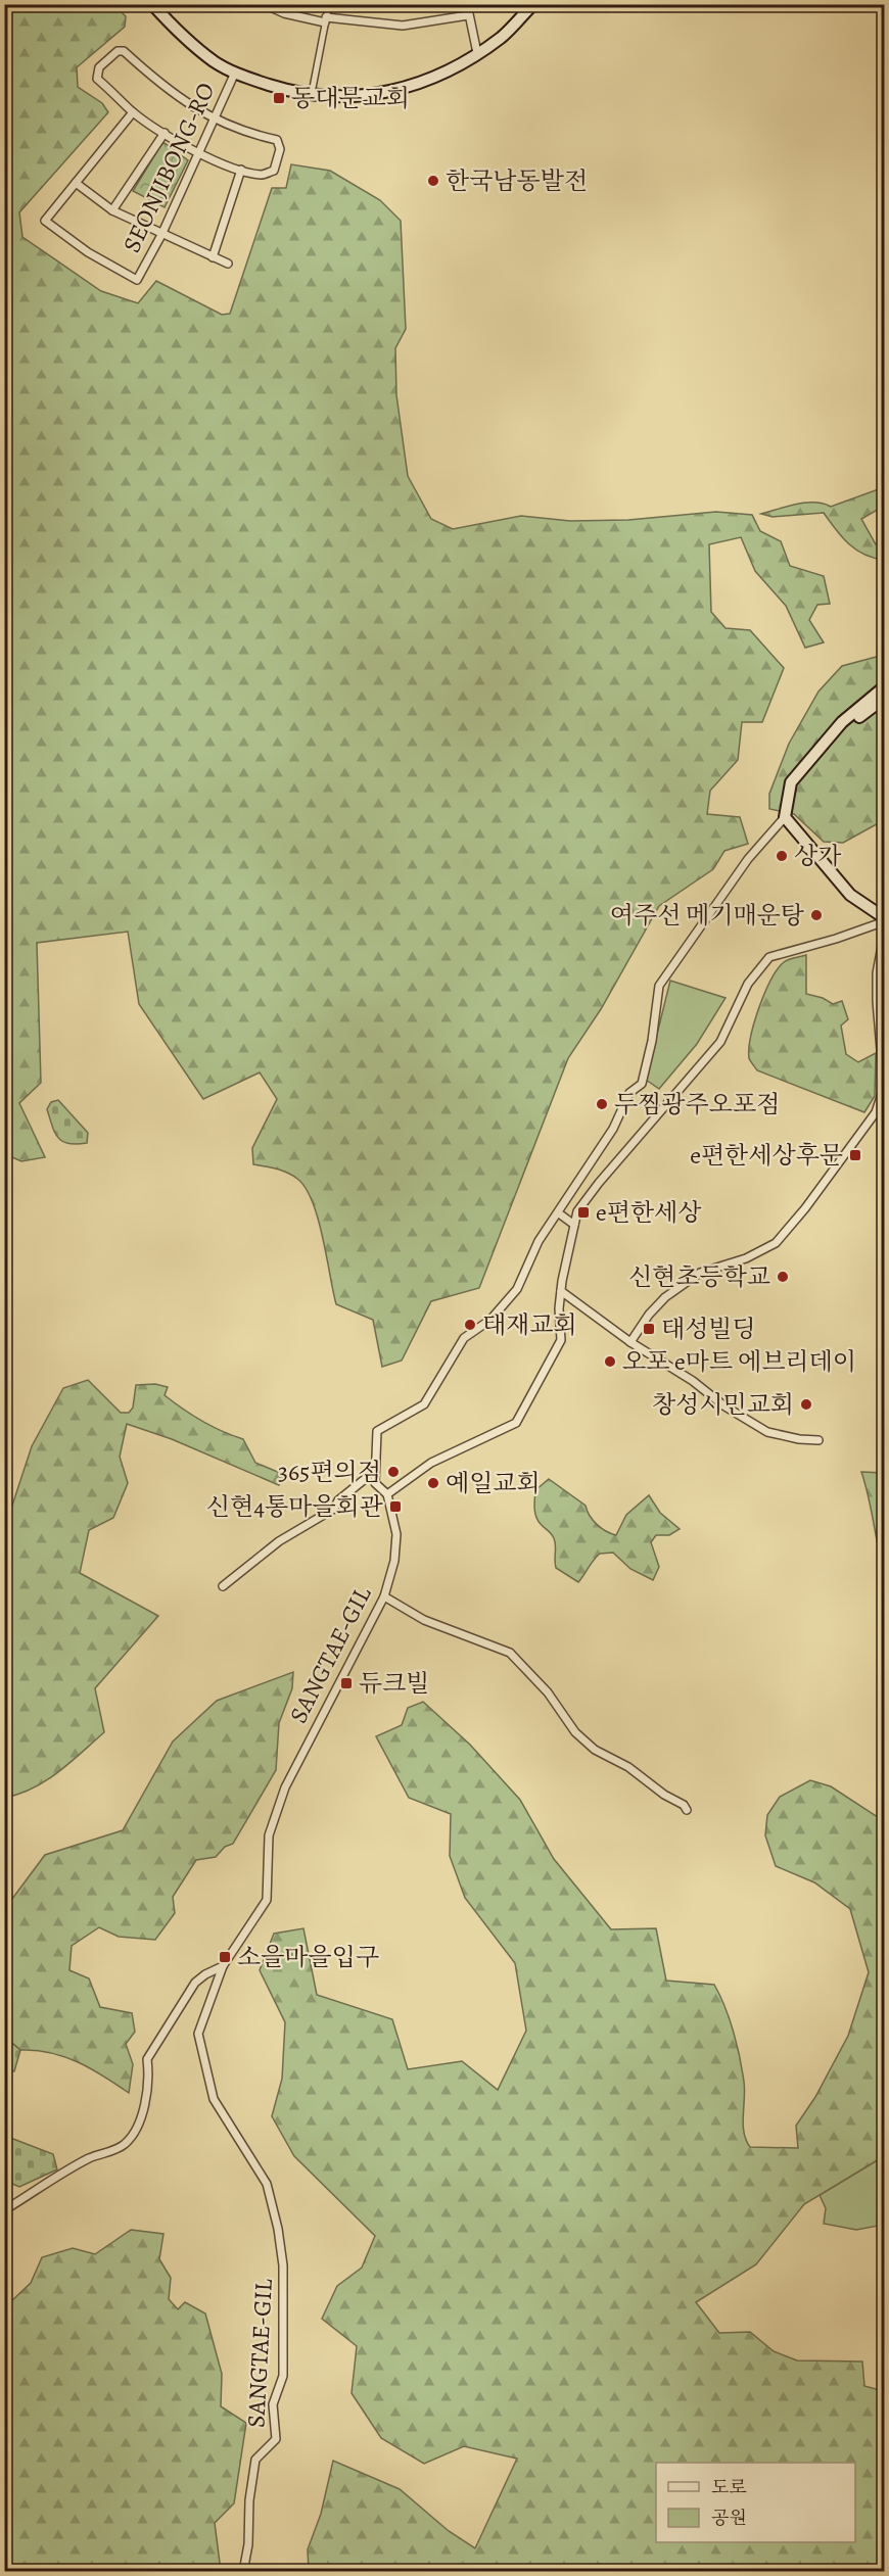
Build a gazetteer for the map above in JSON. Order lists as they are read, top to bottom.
{
  "streets": {
    "street": ["SEONJIBONG-RO", "SANGTAE-GIL"]
  },
  "places": {
    "transit": [
      "동대문교회",
      "e편한세상후문",
      "e편한세상",
      "태성빌딩",
      "신현4통마을회관",
      "듀크빌",
      "소을마을입구"
    ],
    "other": [
      "한국남동발전",
      "상가",
      "여주선 메기매운탕",
      "두찜광주오포점",
      "신현초등학교",
      "태재교회",
      "오포 e마트 에브리데이",
      "창성시민교회",
      "365편의점",
      "예일교회"
    ]
  },
  "legend": ["도로", "공원"]
}
